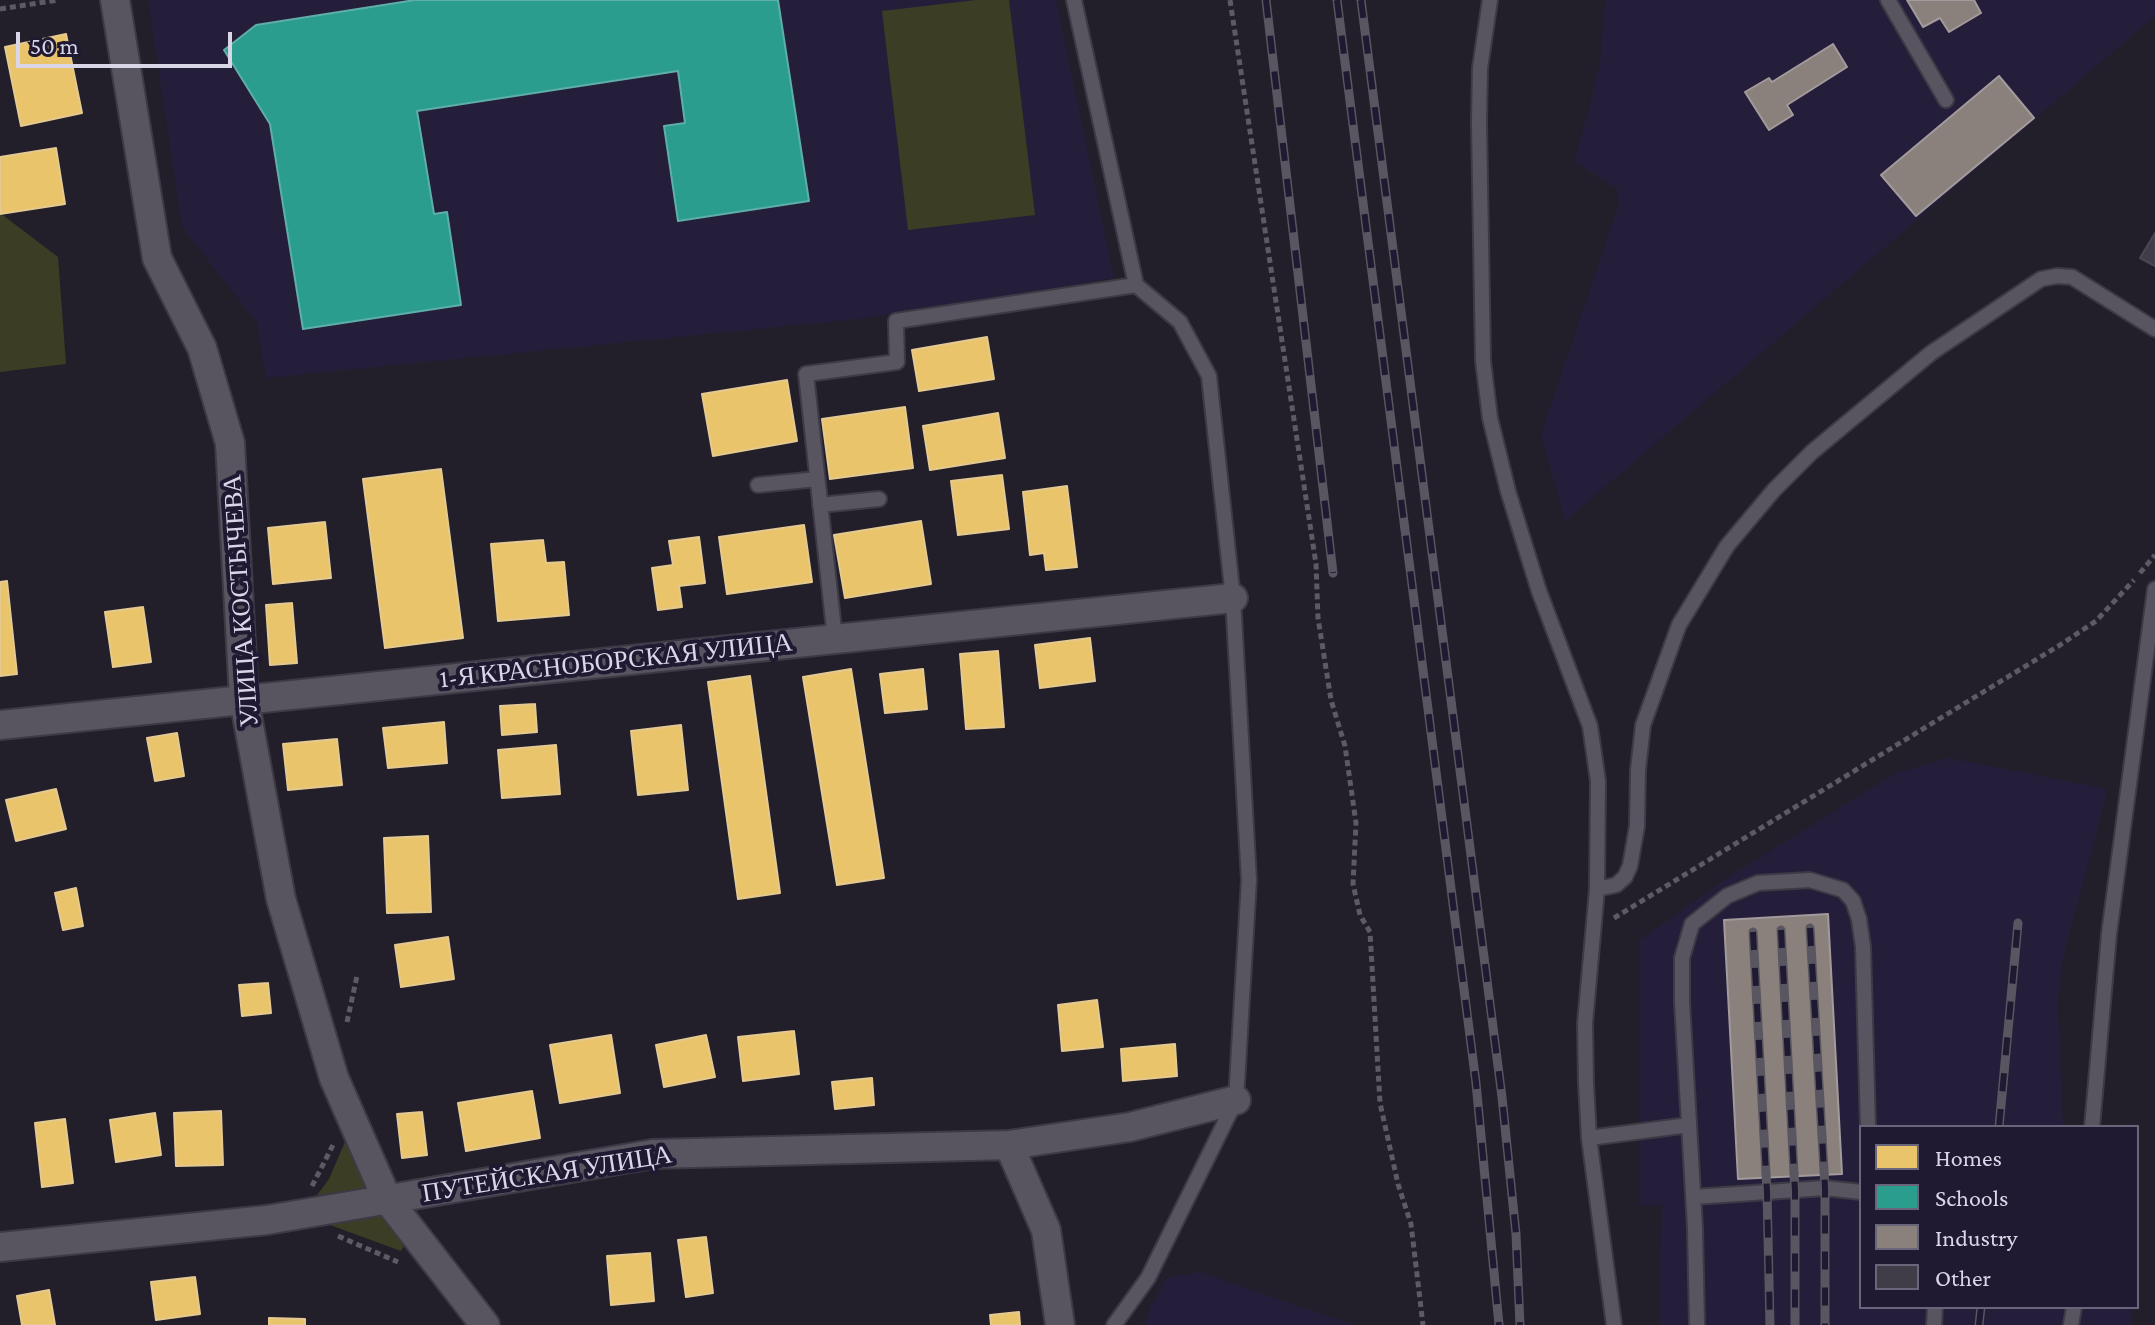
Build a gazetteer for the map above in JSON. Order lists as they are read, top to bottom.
{
  "streets": {
    "street": ["УЛИЦА КОСТЫЧЕВА", "1-Я КРАСНОБОРСКАЯ УЛИЦА", "ПУТЕЙСКАЯ УЛИЦА"]
  },
  "crossings": [
    ["УЛИЦА КОСТЫЧЕВА", "1-Я КРАСНОБОРСКАЯ УЛИЦА"],
    ["УЛИЦА КОСТЫЧЕВА", "ПУТЕЙСКАЯ УЛИЦА"]
  ],
  "legend": [
    "Homes",
    "Schools",
    "Industry",
    "Other"
  ],
  "scale_bar": "50 m"
}
